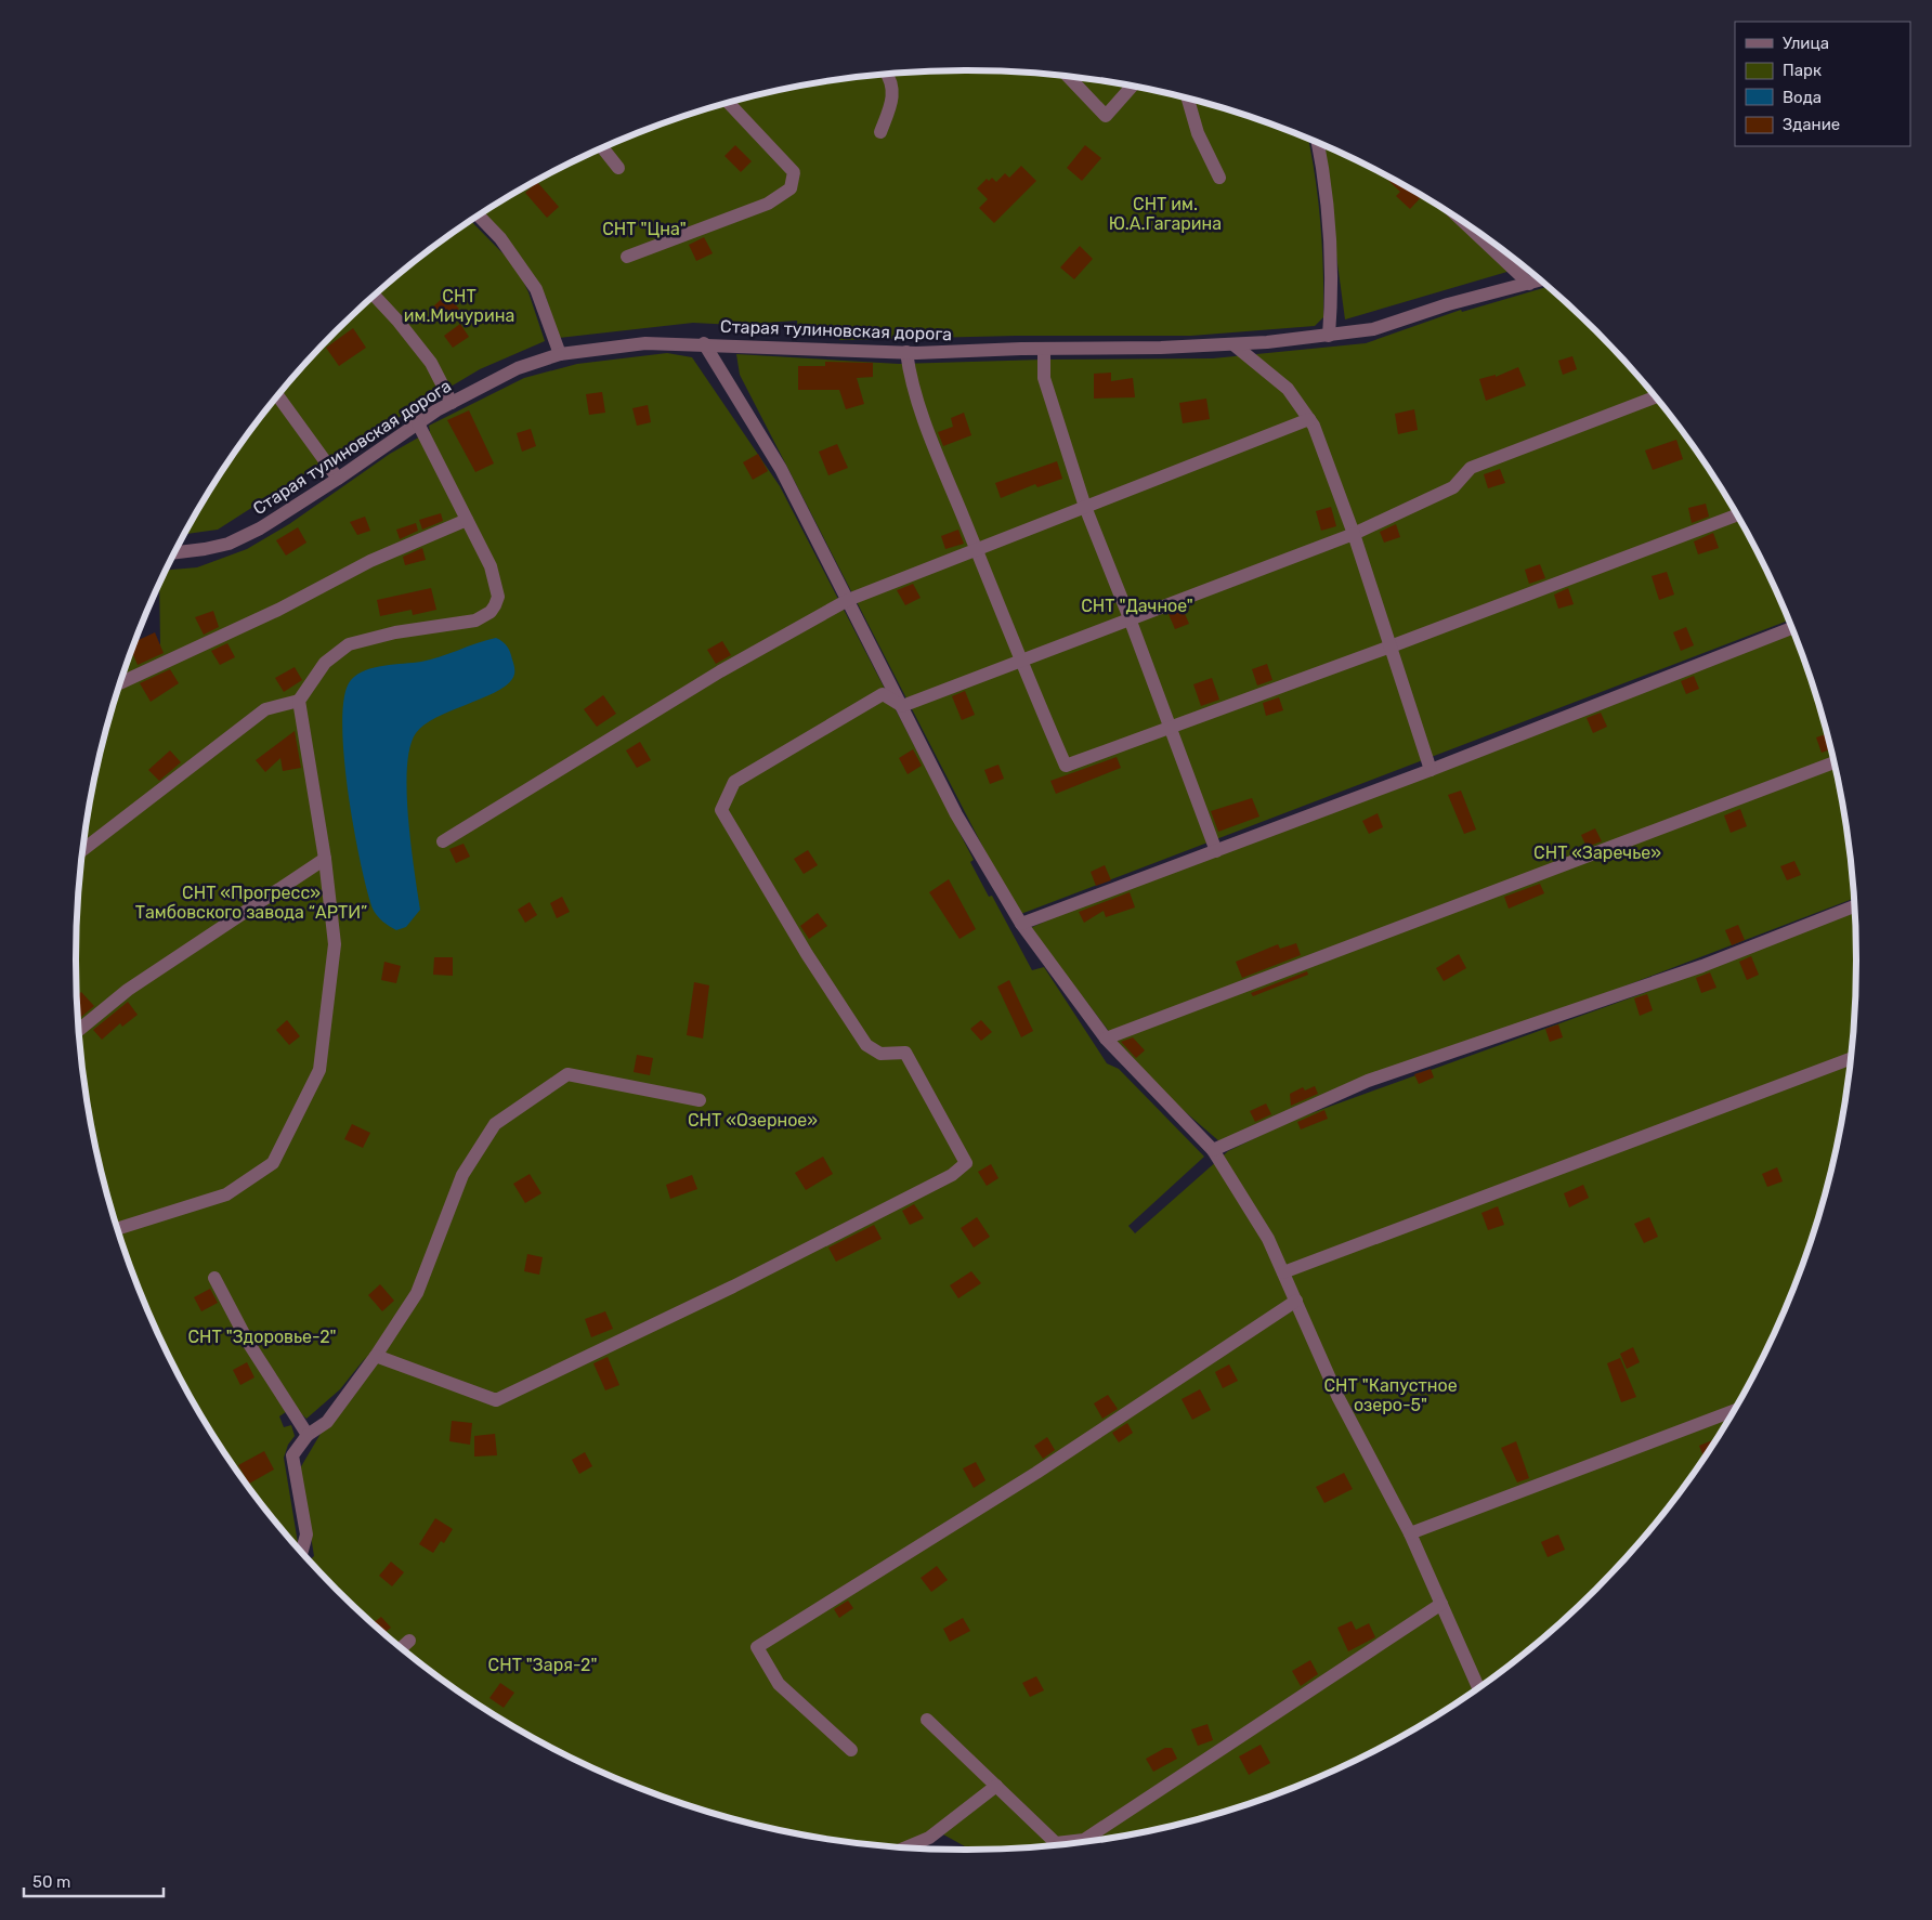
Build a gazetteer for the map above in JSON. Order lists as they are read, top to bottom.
{
  "streets": {
    "street": ["Старая тулиновская дорога"]
  },
  "parks": [
    "СНТ им. Ю.А.Гагарина",
    "СНТ \"Цна\"",
    "СНТ им.Мичурина",
    "СНТ \"Дачное\"",
    "СНТ «Заречье»",
    "СНТ «Прогресс» Тамбовского завода “АРТИ”",
    "СНТ «Озерное»",
    "СНТ \"Здоровье-2\"",
    "СНТ \"Капустное озеро-5\"",
    "СНТ \"Заря-2\""
  ],
  "legend": [
    "Улица",
    "Парк",
    "Вода",
    "Здание"
  ],
  "scale_bar": "50 m"
}
